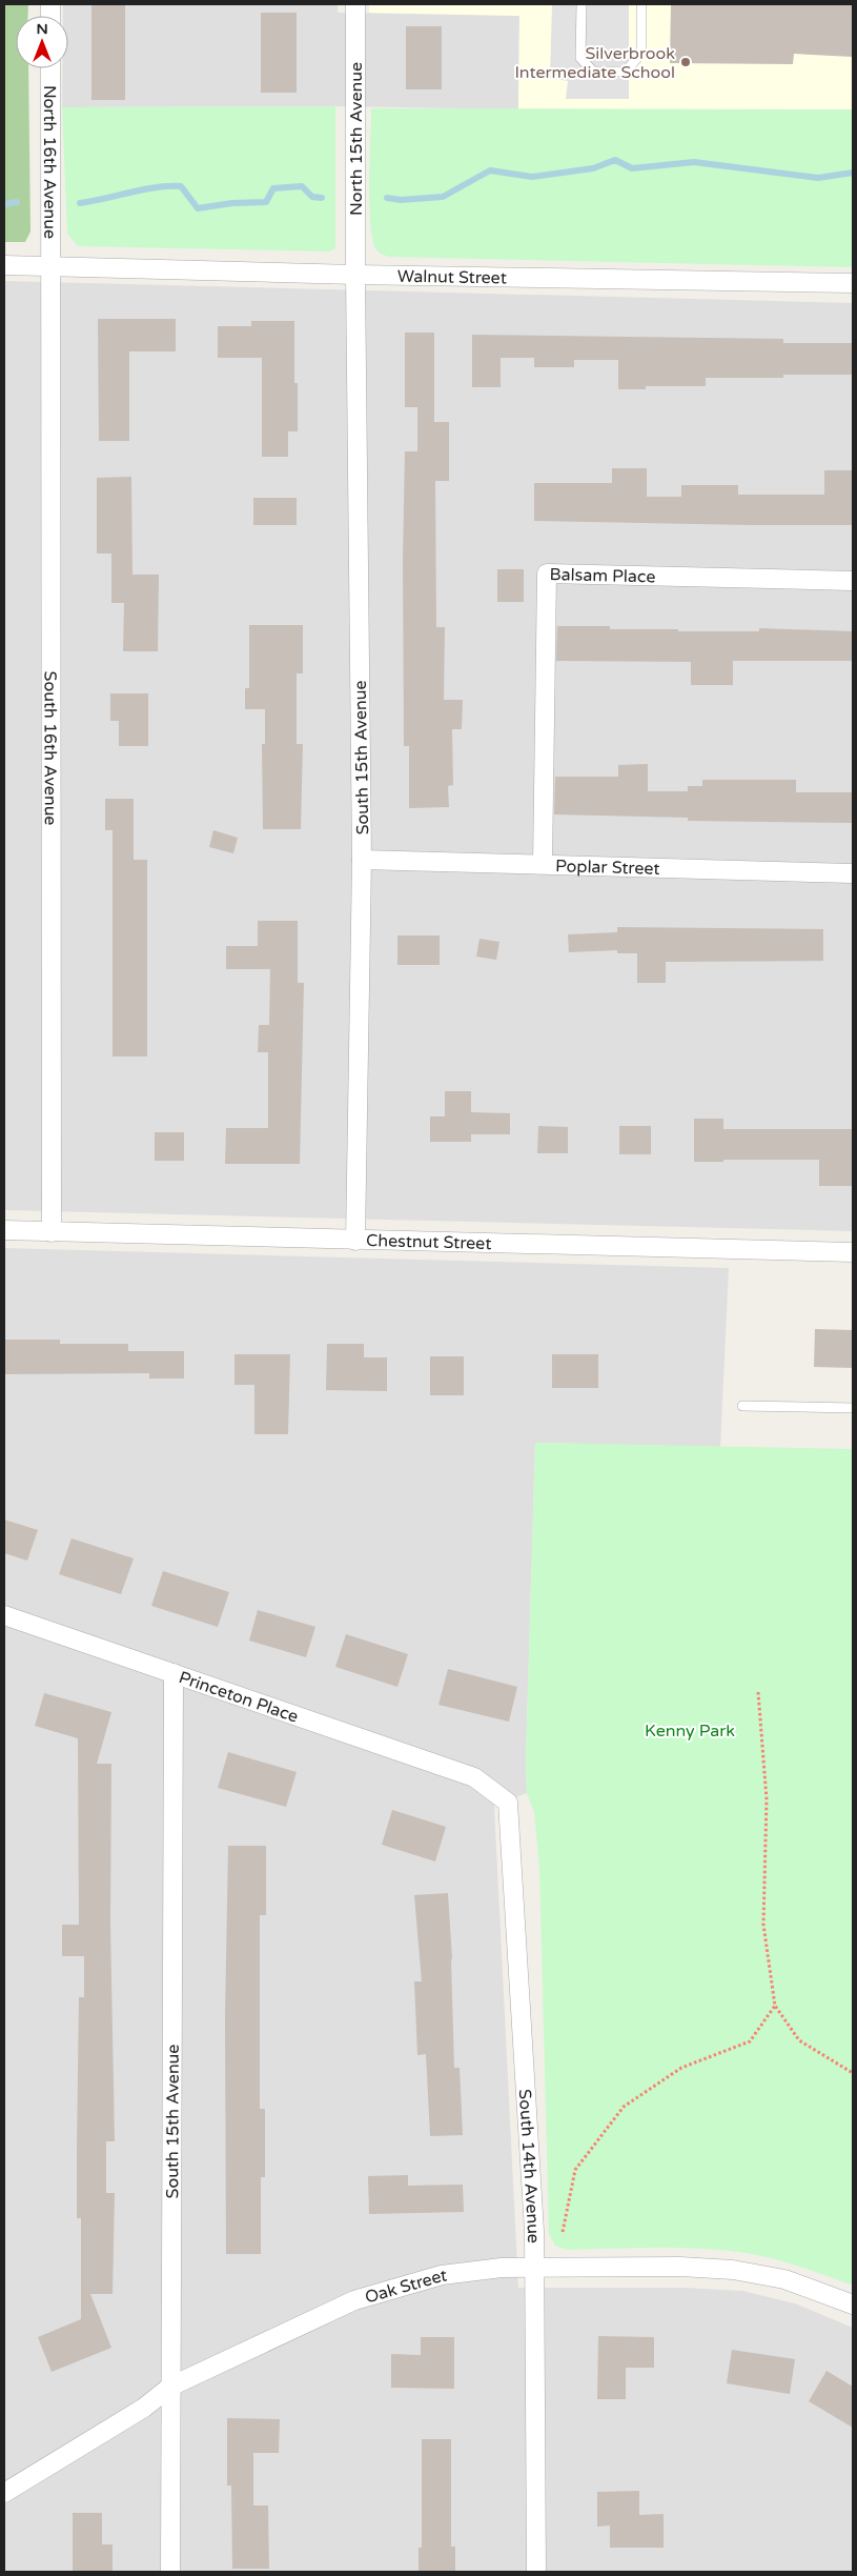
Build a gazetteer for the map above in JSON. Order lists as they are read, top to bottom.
{
  "streets": {
    "street": [
      "North 15th Avenue",
      "North 16th Avenue",
      "Walnut Street",
      "Balsam Place",
      "South 16th Avenue",
      "South 15th Avenue",
      "Poplar Street",
      "Chestnut Street",
      "Princeton Place",
      "South 14th Avenue",
      "Oak Street"
    ]
  },
  "crossings": [
    ["North 15th Avenue", "Walnut Street"],
    ["North 15th Avenue", "South 15th Avenue"],
    ["North 16th Avenue", "Walnut Street"],
    ["North 16th Avenue", "South 16th Avenue"],
    ["Walnut Street", "South 16th Avenue"],
    ["Walnut Street", "South 15th Avenue"],
    ["Balsam Place", "Poplar Street"],
    ["South 16th Avenue", "Chestnut Street"],
    ["South 15th Avenue", "Poplar Street"],
    ["South 15th Avenue", "Chestnut Street"],
    ["South 15th Avenue", "Princeton Place"],
    ["South 15th Avenue", "Oak Street"],
    ["Princeton Place", "South 14th Avenue"],
    ["South 14th Avenue", "Oak Street"]
  ],
  "parks": ["Kenny Park"],
  "places": ["Silverbrook Intermediate School"],
  "north": "top"
}
